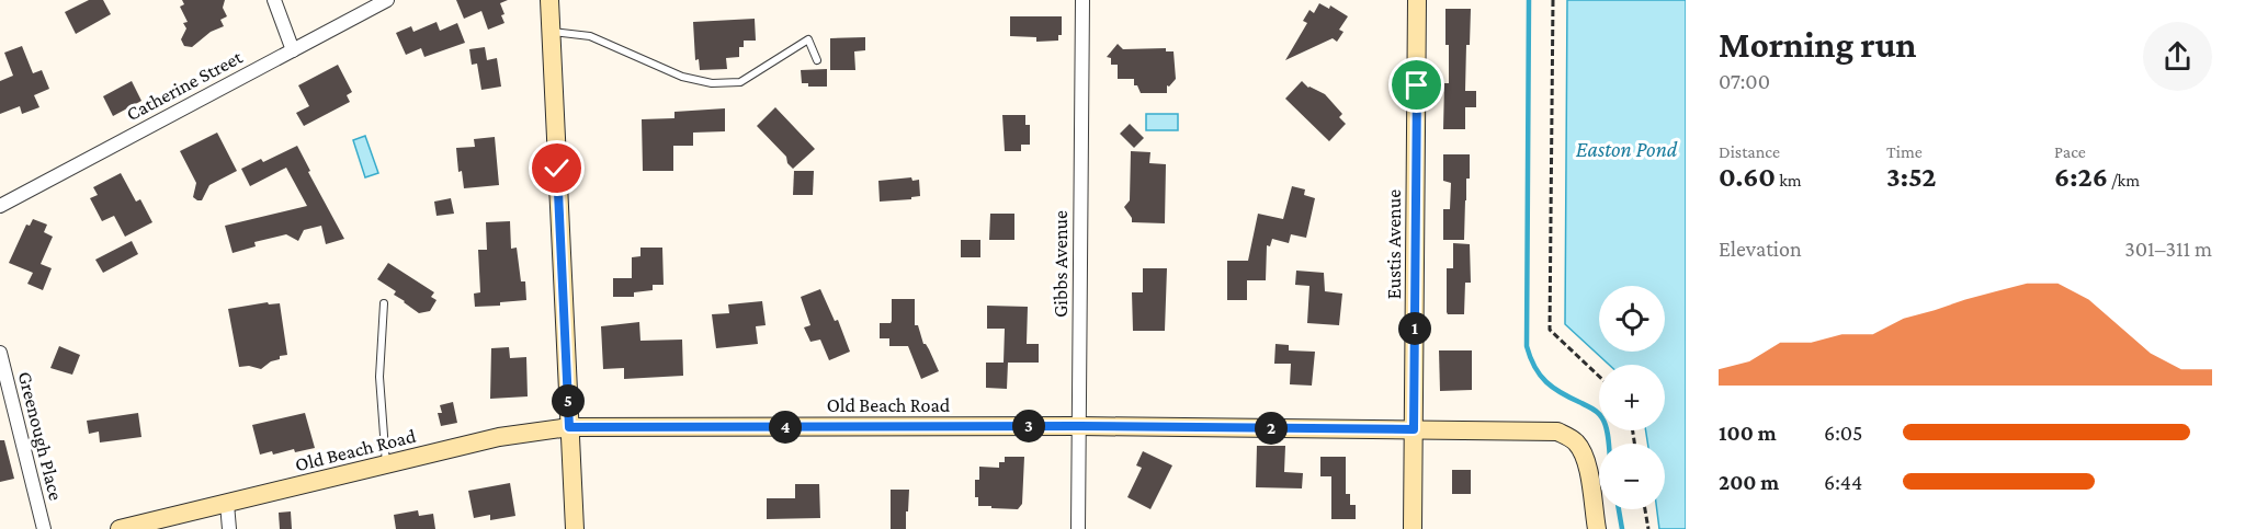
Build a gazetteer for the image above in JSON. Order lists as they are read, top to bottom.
{
  "streets": {
    "street": [
      "Catherine Street",
      "Eustis Avenue",
      "Gibbs Avenue",
      "Old Beach Road",
      "Greenough Place"
    ]
  },
  "crossings": [
    ["Eustis Avenue", "Old Beach Road"],
    ["Gibbs Avenue", "Old Beach Road"]
  ],
  "water": ["Easton Pond"],
  "page": {
    "heading": ["Morning run", "07:00"],
    "stats": [
      ["Distance", "0.60 km"],
      ["Time", "3:52"],
      ["Pace", "6:26 /km"]
    ],
    "chart": ["Elevation", "301–311 m"],
    "map_buttons": ["+", "−"],
    "pins": [
      "1",
      "5",
      "3",
      "4",
      "2"
    ],
    "list": [
      {
        "name": "100 m",
        "note": "6:05"
      },
      {
        "name": "200 m",
        "note": "6:44"
      }
    ]
  }
}
